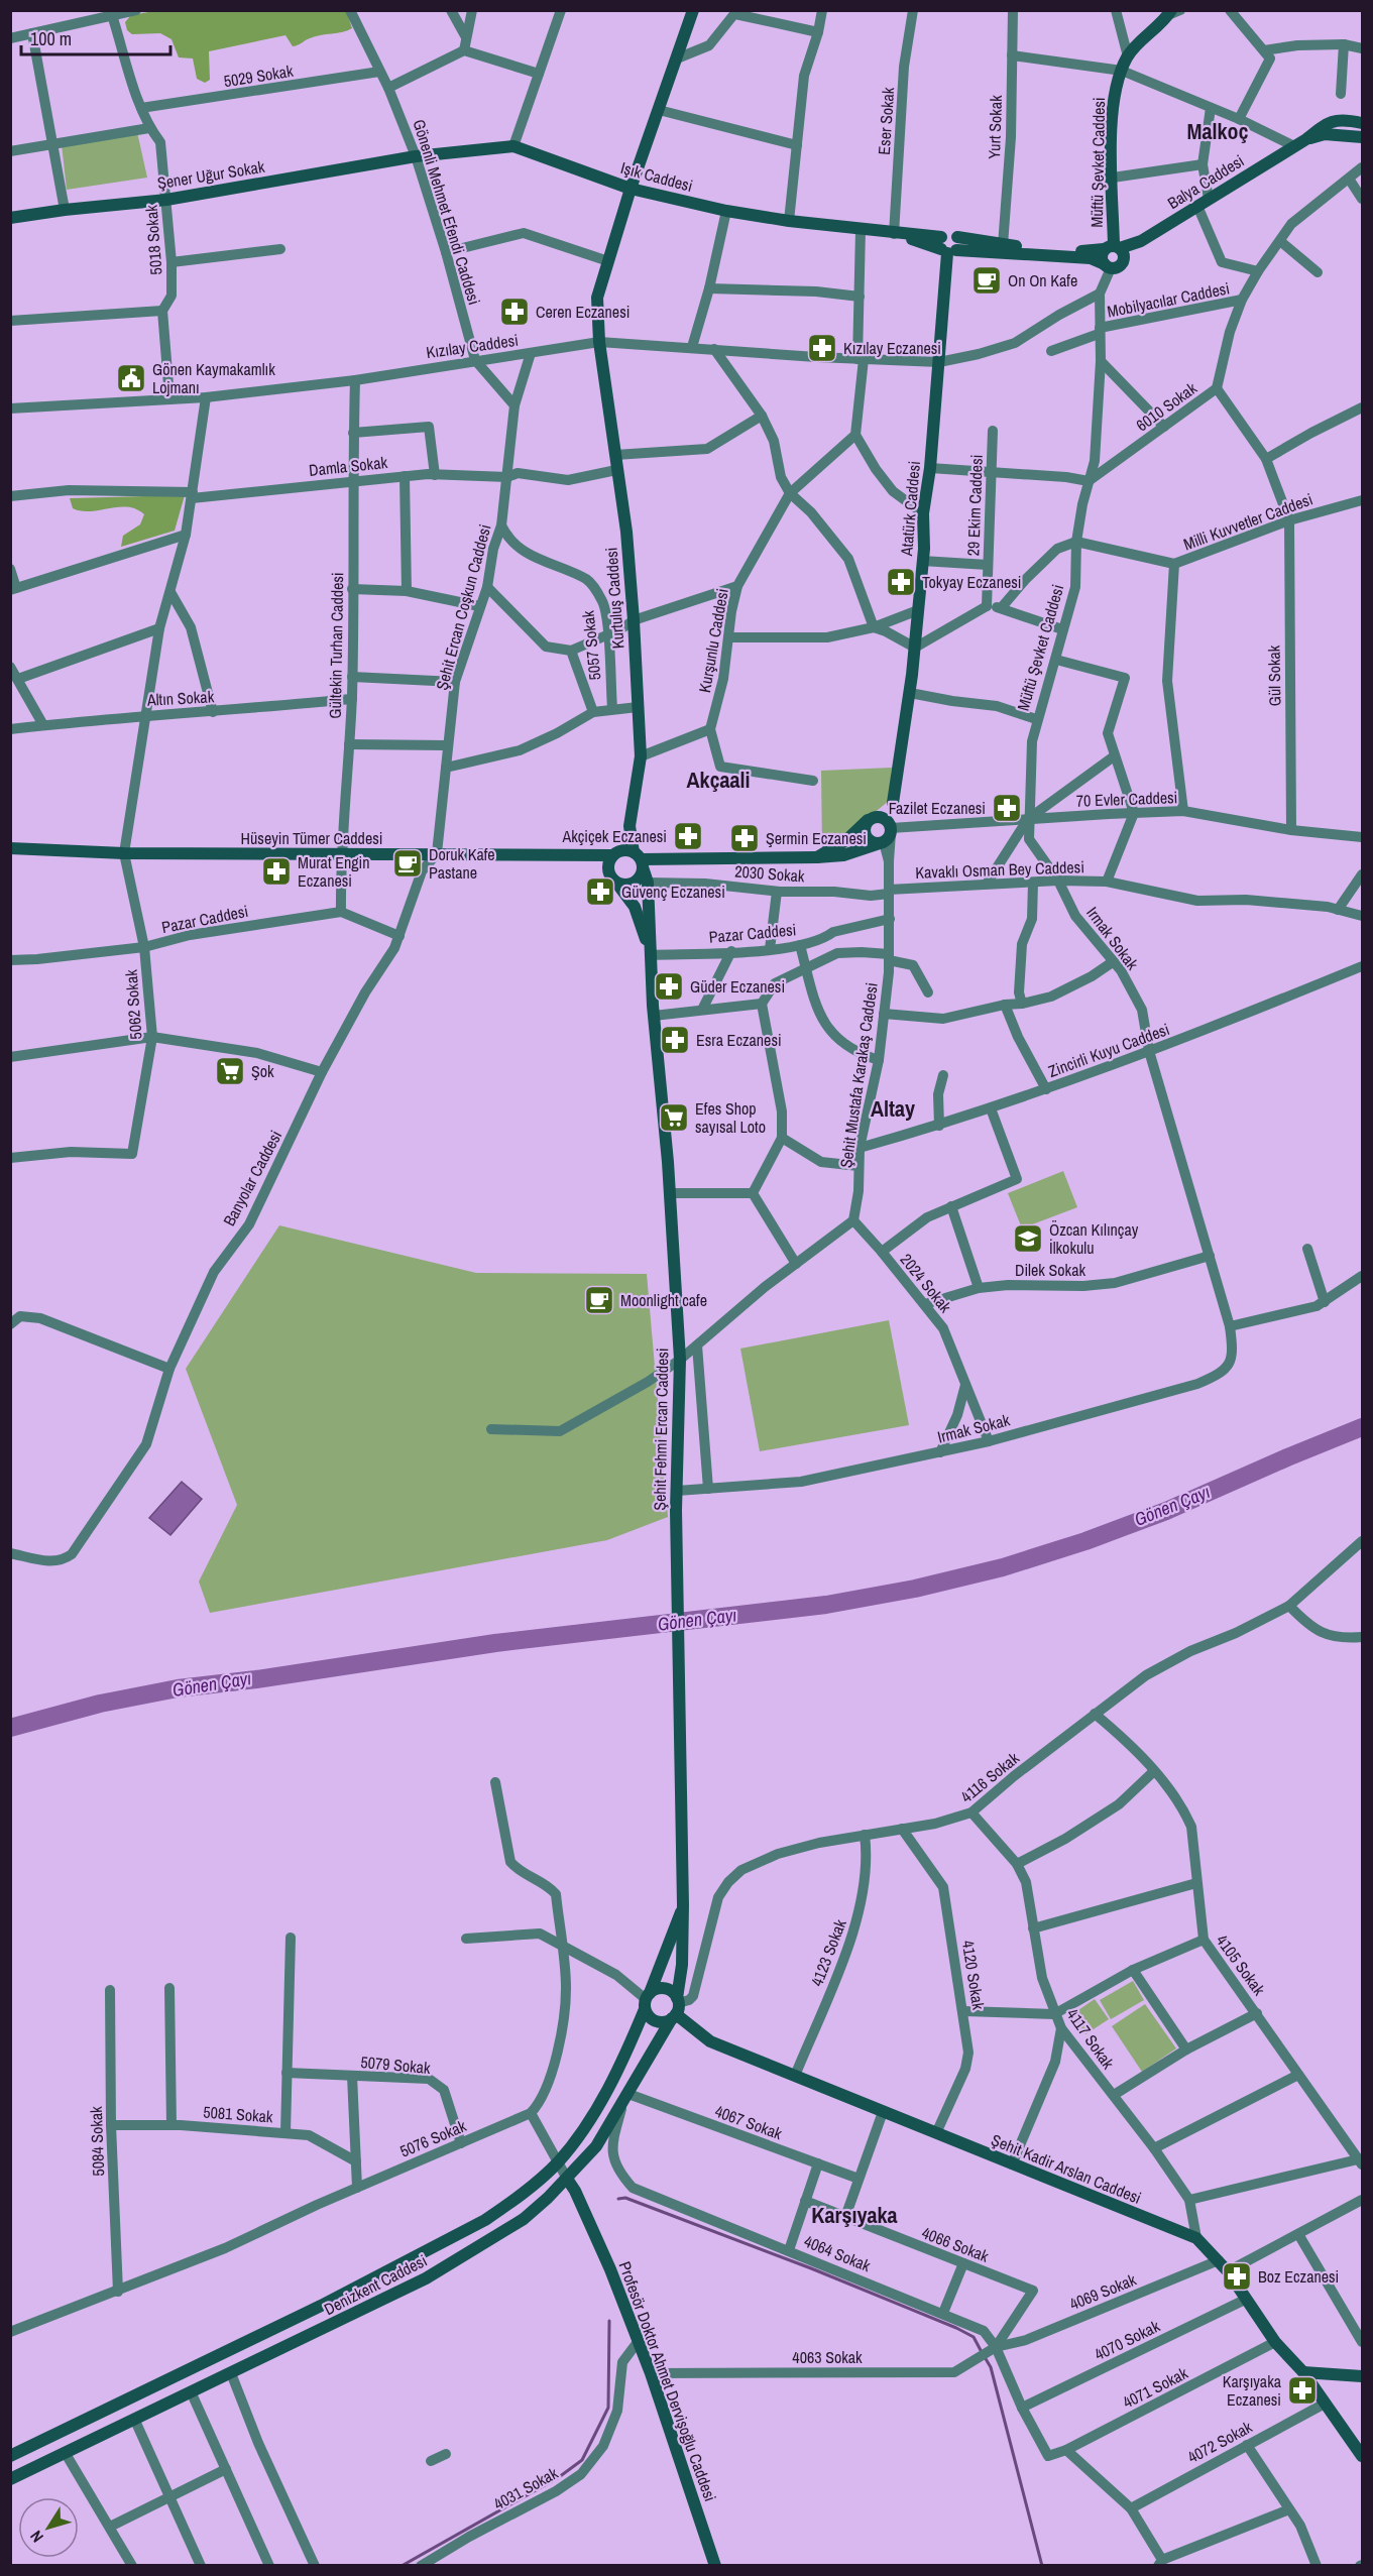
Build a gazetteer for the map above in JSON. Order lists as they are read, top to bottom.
{
  "streets": {
    "main road": [
      "Müftü Şevket Caddesi",
      "Şener Uğur Sokak",
      "Işık Caddesi",
      "Balya Caddesi",
      "Atatürk Caddesi",
      "Kurtuluş Caddesi",
      "Hüseyin Tümer Caddesi",
      "Şehit Fehmi Ercan Caddesi",
      "Şehit Kadir Arslan Caddesi",
      "Denizkent Caddesi",
      "Profesör Doktor Ahmet Dervişoğlu Caddesi"
    ],
    "street": [
      "5029 Sokak",
      "Eser Sokak",
      "Yurt Sokak",
      "Gönenli Mehmet Efendi Caddesi",
      "5018 Sokak",
      "Mobilyacılar Caddesi",
      "Kızılay Caddesi",
      "6010 Sokak",
      "Damla Sokak",
      "29 Ekim Caddesi",
      "Milli Kuvvetler Caddesi",
      "Şehit Ercan Coşkun Caddesi",
      "Kurşunlu Caddesi",
      "Gültekin Turhan Caddesi",
      "5057 Sokak",
      "Gül Sokak",
      "Altın Sokak",
      "70 Evler Caddesi",
      "Kavaklı Osman Bey Caddesi",
      "2030 Sokak",
      "Pazar Caddesi",
      "Irmak Sokak",
      "5062 Sokak",
      "Zincirli Kuyu Caddesi",
      "Şehit Mustafa Karakaş Caddesi",
      "Banyolar Caddesi",
      "Dilek Sokak",
      "2024 Sokak",
      "4116 Sokak",
      "4123 Sokak",
      "4105 Sokak",
      "4120 Sokak",
      "4117 Sokak",
      "5079 Sokak",
      "5081 Sokak",
      "4067 Sokak",
      "5076 Sokak",
      "5084 Sokak",
      "4066 Sokak",
      "4064 Sokak",
      "4069 Sokak",
      "4070 Sokak",
      "4063 Sokak",
      "4071 Sokak",
      "4072 Sokak",
      "4031 Sokak"
    ]
  },
  "crossings": [
    ["5029 Sokak", "Gönenli Mehmet Efendi Caddesi"],
    ["5029 Sokak", "5018 Sokak"],
    ["Eser Sokak", "Işık Caddesi"],
    ["Yurt Sokak", "Işık Caddesi"],
    ["Müftü Şevket Caddesi", "Işık Caddesi"],
    ["Müftü Şevket Caddesi", "Balya Caddesi"],
    ["Müftü Şevket Caddesi", "Mobilyacılar Caddesi"],
    ["Müftü Şevket Caddesi", "Kızılay Caddesi"],
    ["Müftü Şevket Caddesi", "6010 Sokak"],
    ["Müftü Şevket Caddesi", "70 Evler Caddesi"],
    ["Müftü Şevket Caddesi", "Kavaklı Osman Bey Caddesi"],
    ["Müftü Şevket Caddesi", "Irmak Sokak"],
    ["Şener Uğur Sokak", "Işık Caddesi"],
    ["Şener Uğur Sokak", "Gönenli Mehmet Efendi Caddesi"],
    ["Şener Uğur Sokak", "5018 Sokak"],
    ["Işık Caddesi", "Balya Caddesi"],
    ["Işık Caddesi", "Gönenli Mehmet Efendi Caddesi"],
    ["Işık Caddesi", "Atatürk Caddesi"],
    ["Işık Caddesi", "Kurtuluş Caddesi"],
    ["Gönenli Mehmet Efendi Caddesi", "Kızılay Caddesi"],
    ["5018 Sokak", "Kızılay Caddesi"],
    ["Mobilyacılar Caddesi", "6010 Sokak"],
    ["Kızılay Caddesi", "Atatürk Caddesi"],
    ["Kızılay Caddesi", "Kurtuluş Caddesi"],
    ["Kızılay Caddesi", "Şehit Ercan Coşkun Caddesi"],
    ["Kızılay Caddesi", "Gültekin Turhan Caddesi"],
    ["Damla Sokak", "Kurtuluş Caddesi"],
    ["Damla Sokak", "Şehit Ercan Coşkun Caddesi"],
    ["Damla Sokak", "Gültekin Turhan Caddesi"],
    ["Atatürk Caddesi", "70 Evler Caddesi"],
    ["Atatürk Caddesi", "Şehit Mustafa Karakaş Caddesi"],
    ["Milli Kuvvetler Caddesi", "Gül Sokak"],
    ["Milli Kuvvetler Caddesi", "70 Evler Caddesi"],
    ["Kurtuluş Caddesi", "Hüseyin Tümer Caddesi"],
    ["Kurtuluş Caddesi", "Şehit Fehmi Ercan Caddesi"],
    ["Şehit Ercan Coşkun Caddesi", "5057 Sokak"],
    ["Şehit Ercan Coşkun Caddesi", "Hüseyin Tümer Caddesi"],
    ["Şehit Ercan Coşkun Caddesi", "Banyolar Caddesi"],
    ["Gültekin Turhan Caddesi", "Altın Sokak"],
    ["Gültekin Turhan Caddesi", "Hüseyin Tümer Caddesi"],
    ["Gültekin Turhan Caddesi", "Pazar Caddesi"],
    ["Gül Sokak", "70 Evler Caddesi"],
    ["70 Evler Caddesi", "Irmak Sokak"],
    ["70 Evler Caddesi", "Şehit Mustafa Karakaş Caddesi"],
    ["Hüseyin Tümer Caddesi", "5062 Sokak"],
    ["Hüseyin Tümer Caddesi", "Banyolar Caddesi"],
    ["Hüseyin Tümer Caddesi", "Şehit Fehmi Ercan Caddesi"],
    ["Kavaklı Osman Bey Caddesi", "2030 Sokak"],
    ["Kavaklı Osman Bey Caddesi", "Irmak Sokak"],
    ["Kavaklı Osman Bey Caddesi", "Şehit Mustafa Karakaş Caddesi"],
    ["2030 Sokak", "Şehit Mustafa Karakaş Caddesi"],
    ["2030 Sokak", "Şehit Fehmi Ercan Caddesi"],
    ["Pazar Caddesi", "5062 Sokak"],
    ["Pazar Caddesi", "Şehit Mustafa Karakaş Caddesi"],
    ["Pazar Caddesi", "Şehit Fehmi Ercan Caddesi"],
    ["Irmak Sokak", "Zincirli Kuyu Caddesi"],
    ["Irmak Sokak", "Dilek Sokak"],
    ["Irmak Sokak", "2024 Sokak"],
    ["Irmak Sokak", "Şehit Fehmi Ercan Caddesi"],
    ["Zincirli Kuyu Caddesi", "Şehit Mustafa Karakaş Caddesi"],
    ["Şehit Mustafa Karakaş Caddesi", "2024 Sokak"],
    ["Dilek Sokak", "2024 Sokak"],
    ["Şehit Fehmi Ercan Caddesi", "4116 Sokak"],
    ["Şehit Fehmi Ercan Caddesi", "Şehit Kadir Arslan Caddesi"],
    ["Şehit Fehmi Ercan Caddesi", "Denizkent Caddesi"],
    ["4116 Sokak", "4123 Sokak"],
    ["4116 Sokak", "4105 Sokak"],
    ["4116 Sokak", "4120 Sokak"],
    ["4116 Sokak", "4117 Sokak"],
    ["4116 Sokak", "Şehit Kadir Arslan Caddesi"],
    ["4116 Sokak", "Denizkent Caddesi"],
    ["4123 Sokak", "Şehit Kadir Arslan Caddesi"],
    ["4120 Sokak", "Şehit Kadir Arslan Caddesi"],
    ["4117 Sokak", "Şehit Kadir Arslan Caddesi"],
    ["5079 Sokak", "5076 Sokak"],
    ["5081 Sokak", "5084 Sokak"],
    ["4067 Sokak", "4064 Sokak"],
    ["4067 Sokak", "Denizkent Caddesi"],
    ["5076 Sokak", "5084 Sokak"],
    ["Şehit Kadir Arslan Caddesi", "Denizkent Caddesi"],
    ["Şehit Kadir Arslan Caddesi", "4069 Sokak"],
    ["Şehit Kadir Arslan Caddesi", "4070 Sokak"],
    ["Şehit Kadir Arslan Caddesi", "4071 Sokak"],
    ["Şehit Kadir Arslan Caddesi", "4072 Sokak"],
    ["4066 Sokak", "4064 Sokak"],
    ["4066 Sokak", "4069 Sokak"],
    ["4066 Sokak", "4063 Sokak"],
    ["4064 Sokak", "Denizkent Caddesi"],
    ["4064 Sokak", "4069 Sokak"],
    ["4064 Sokak", "4070 Sokak"],
    ["4064 Sokak", "4063 Sokak"],
    ["4064 Sokak", "4071 Sokak"],
    ["Denizkent Caddesi", "Profesör Doktor Ahmet Dervişoğlu Caddesi"],
    ["4069 Sokak", "4063 Sokak"],
    ["4063 Sokak", "Profesör Doktor Ahmet Dervişoğlu Caddesi"],
    ["Profesör Doktor Ahmet Dervişoğlu Caddesi", "4031 Sokak"]
  ],
  "districts": [
    "Malkoç",
    "Akçaali",
    "Altay",
    "Karşıyaka"
  ],
  "water": ["Gönen Çayı"],
  "places": {
    "cafe": ["On On Kafe", "Doruk Kafe Pastane", "Moonlight cafe"],
    "pharmacy": [
      "Ceren Eczanesi",
      "Kızılay Eczanesi",
      "Tokyay Eczanesi",
      "Fazilet Eczanesi",
      "Akçiçek Eczanesi",
      "Şermin Eczanesi",
      "Murat Engin Eczanesi",
      "Güvenç Eczanesi",
      "Güder Eczanesi",
      "Esra Eczanesi",
      "Boz Eczanesi",
      "Karşıyaka Eczanesi"
    ],
    "public building": ["Gönen Kaymakamlık Lojmanı"],
    "supermarket": ["Şok", "Efes Shop sayısal Loto"],
    "school or university": ["Özcan Kılınçay İlkokulu"]
  },
  "scale_bar": "100 m",
  "north": "bottom left"
}
